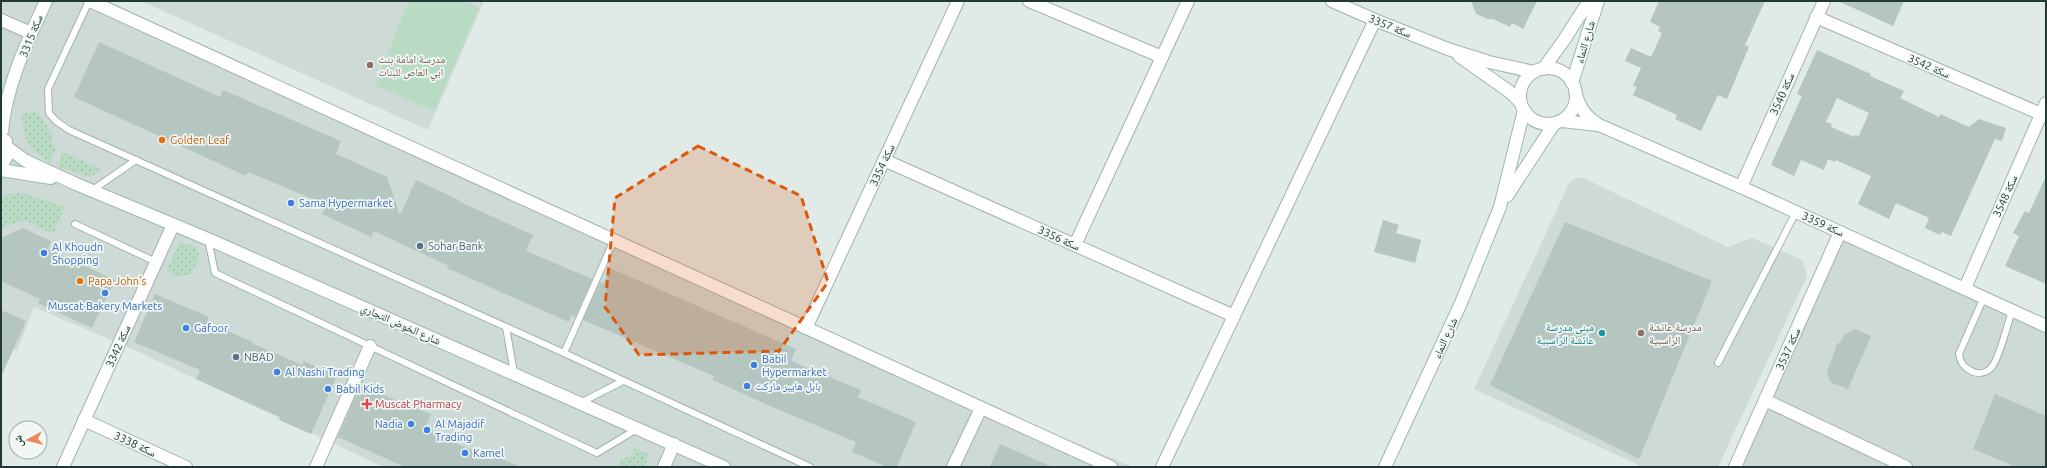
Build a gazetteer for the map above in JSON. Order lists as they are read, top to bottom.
{
  "streets": {
    "street": [
      "سكة 3357",
      "سكة 3315",
      "شارع النماء",
      "سكة 3542",
      "سكة 3540",
      "سكة 3354",
      "سكة 3548",
      "سكة 3359",
      "سكة 3356",
      "شارع الخوض التجاري",
      "سكة 3342",
      "سكة 3537",
      "سكة 3338"
    ]
  },
  "crossings": [
    ["سكة 3357", "شارع النماء"],
    ["سكة 3357", "سكة 3359"],
    ["شارع النماء", "سكة 3359"],
    ["سكة 3542", "سكة 3540"],
    ["سكة 3542", "سكة 3548"],
    ["سكة 3540", "سكة 3359"],
    ["سكة 3354", "سكة 3356"],
    ["سكة 3548", "سكة 3359"],
    ["سكة 3359", "سكة 3537"],
    ["شارع الخوض التجاري", "سكة 3342"],
    ["سكة 3342", "سكة 3338"]
  ],
  "places": {
    "other": [
      "مدرسة امامة بنت ابي العاص للبنات",
      "Golden Leaf",
      "Sama Hypermarket",
      "Sohar Bank",
      "Al Khoudn Shopping",
      "Papa John's",
      "Muscat Bakery Markets",
      "Gafoor",
      "مبنى مدرسة عائشة الراسبية",
      "مدرسة عائشة الراسبية",
      "NBAD",
      "Babil Hypermarket",
      "Al Nashi Trading",
      "بابل هايبر ماركت",
      "Babil Kids",
      "Nadia",
      "Al Majadif Trading",
      "Kamel"
    ],
    "health": ["Muscat Pharmacy"]
  },
  "north": "left"
}
